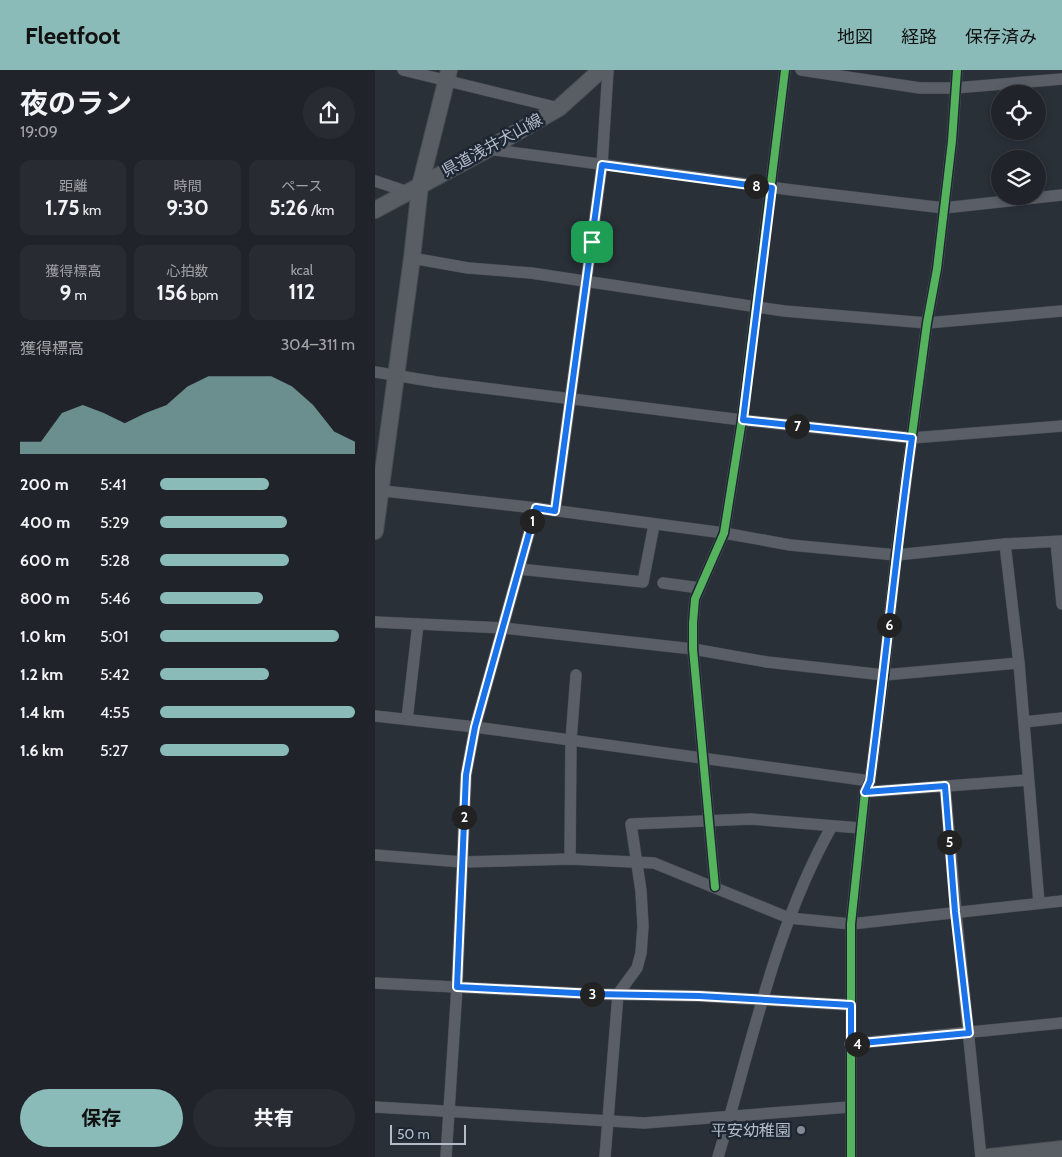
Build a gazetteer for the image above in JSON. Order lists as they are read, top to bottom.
{
  "streets": {
    "street": ["県道浅井犬山線"]
  },
  "places": ["平安幼稚園"],
  "scale_bar": "50 m",
  "page": {
    "header": "Fleetfoot",
    "nav": ["地図", "経路", "保存済み"],
    "heading": ["夜のラン", "19:09"],
    "stats": [
      ["距離", "1.75 km"],
      ["時間", "9:30"],
      ["ペース", "5:26 /km"],
      ["獲得標高", "9 m"],
      ["心拍数", "156 bpm"],
      ["kcal", "112"]
    ],
    "pins": [
      "8",
      "7",
      "1",
      "6",
      "2",
      "5",
      "3",
      "4"
    ],
    "chart": ["獲得標高", "304–311 m"],
    "list": [
      {
        "name": "200 m",
        "note": "5:41"
      },
      {
        "name": "400 m",
        "note": "5:29"
      },
      {
        "name": "600 m",
        "note": "5:28"
      },
      {
        "name": "800 m",
        "note": "5:46"
      },
      {
        "name": "1.0 km",
        "note": "5:01"
      },
      {
        "name": "1.2 km",
        "note": "5:42"
      },
      {
        "name": "1.4 km",
        "note": "4:55"
      },
      {
        "name": "1.6 km",
        "note": "5:27"
      }
    ],
    "buttons": ["保存", "共有"],
    "scale": "50 m"
  }
}
